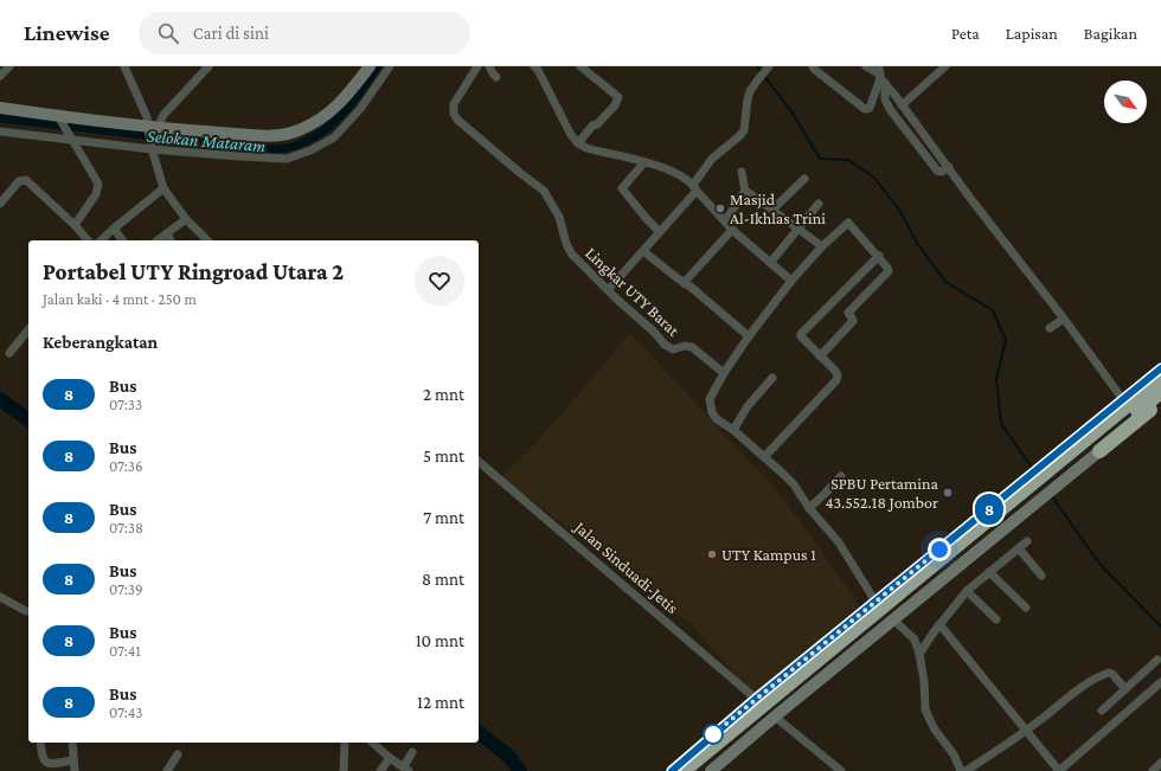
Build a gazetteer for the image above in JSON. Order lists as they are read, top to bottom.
{
  "streets": {
    "street": ["Lingkar UTY Barat", "Jalan Sinduadi-Jetis"]
  },
  "water": ["Selokan Mataram"],
  "places": ["Masjid Al-Ikhlas Trini", "SPBU Pertamina 43.552.18 Jombor", "UTY Kampus 1"],
  "lines": ["bus line 8"],
  "north": "bottom right",
  "page": {
    "header": "Linewise",
    "search": "Cari di sini",
    "nav": ["Peta", "Lapisan", "Bagikan"],
    "on_map": "8",
    "heading": [
      ["Portabel UTY Ringroad Utara 2", "Jalan kaki · 4 mnt · 250 m"],
      "Keberangkatan"
    ],
    "list": [
      {
        "mark": "8",
        "name": "Bus",
        "note": "07:33",
        "value": "2 mnt"
      },
      {
        "mark": "8",
        "name": "Bus",
        "note": "07:36",
        "value": "5 mnt"
      },
      {
        "mark": "8",
        "name": "Bus",
        "note": "07:38",
        "value": "7 mnt"
      },
      {
        "mark": "8",
        "name": "Bus",
        "note": "07:39",
        "value": "8 mnt"
      },
      {
        "mark": "8",
        "name": "Bus",
        "note": "07:41",
        "value": "10 mnt"
      },
      {
        "mark": "8",
        "name": "Bus",
        "note": "07:43",
        "value": "12 mnt"
      }
    ]
  }
}
